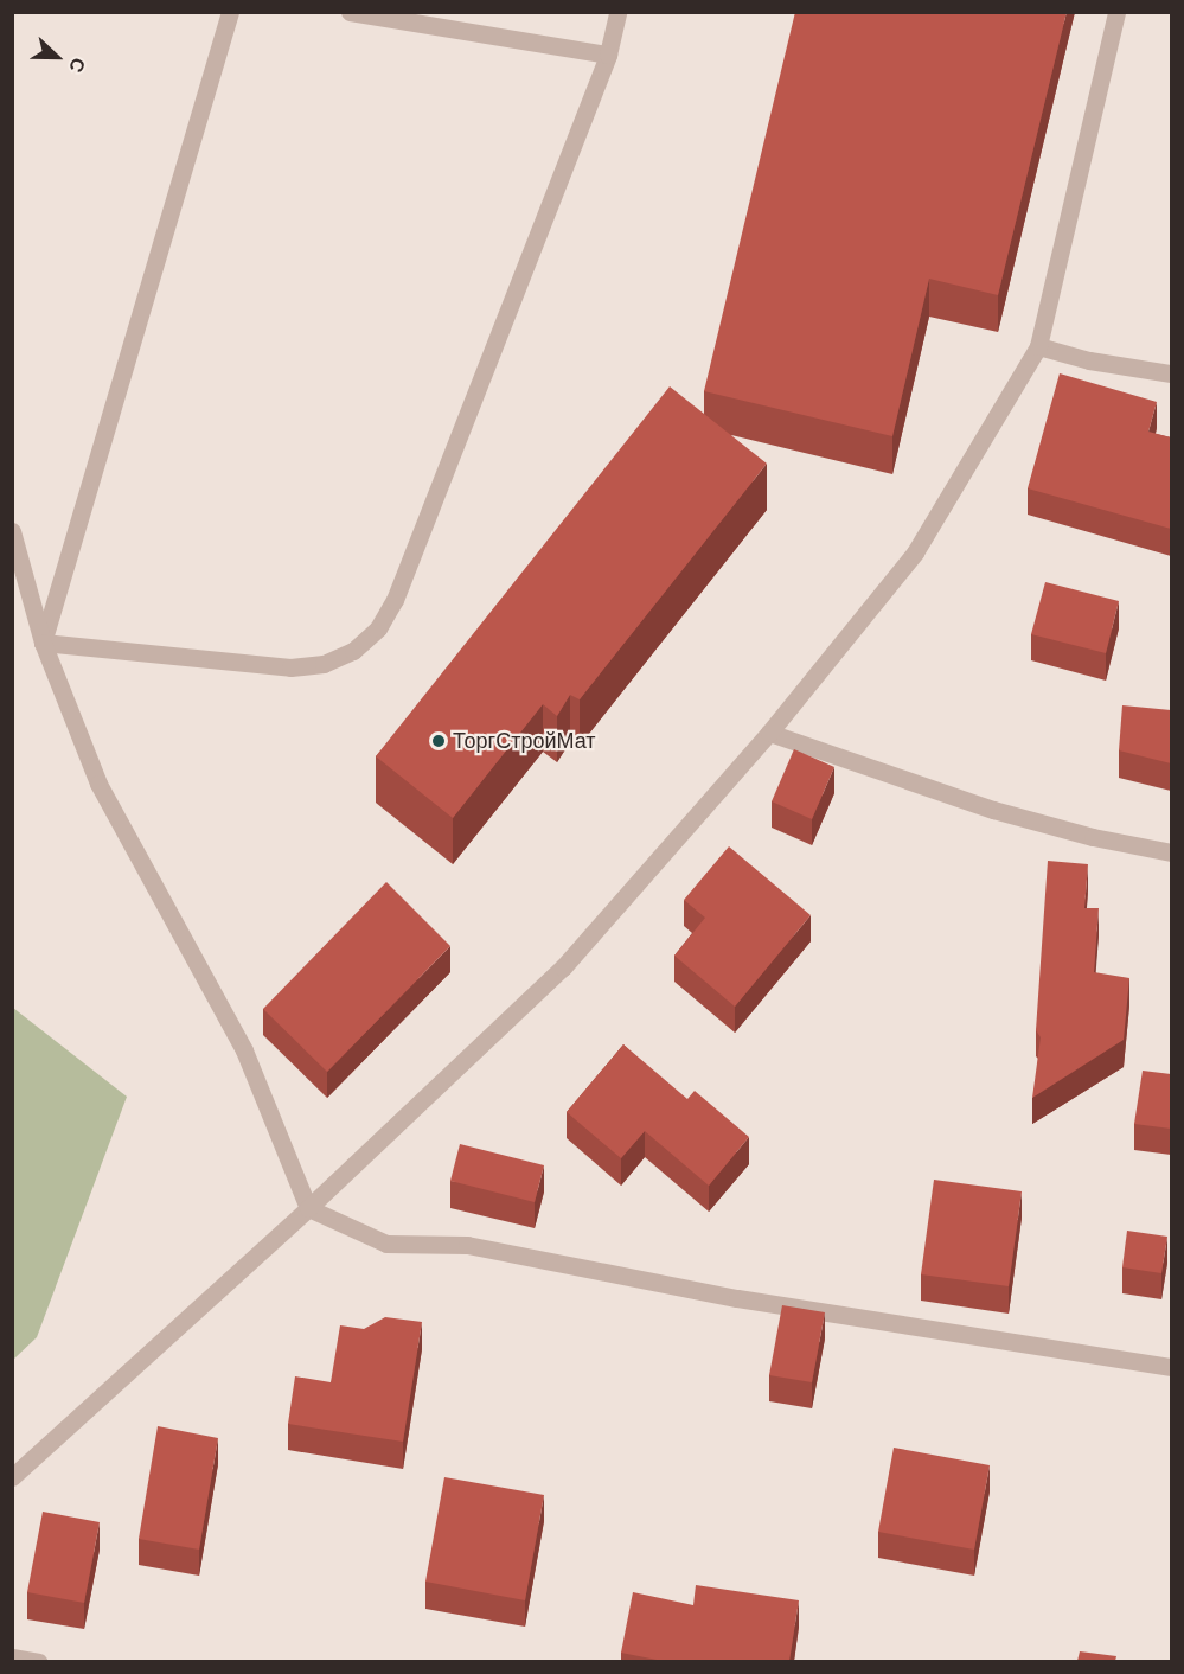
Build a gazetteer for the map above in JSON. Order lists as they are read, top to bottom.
{
  "places": ["ТоргСтройМат"],
  "north": "right"
}
